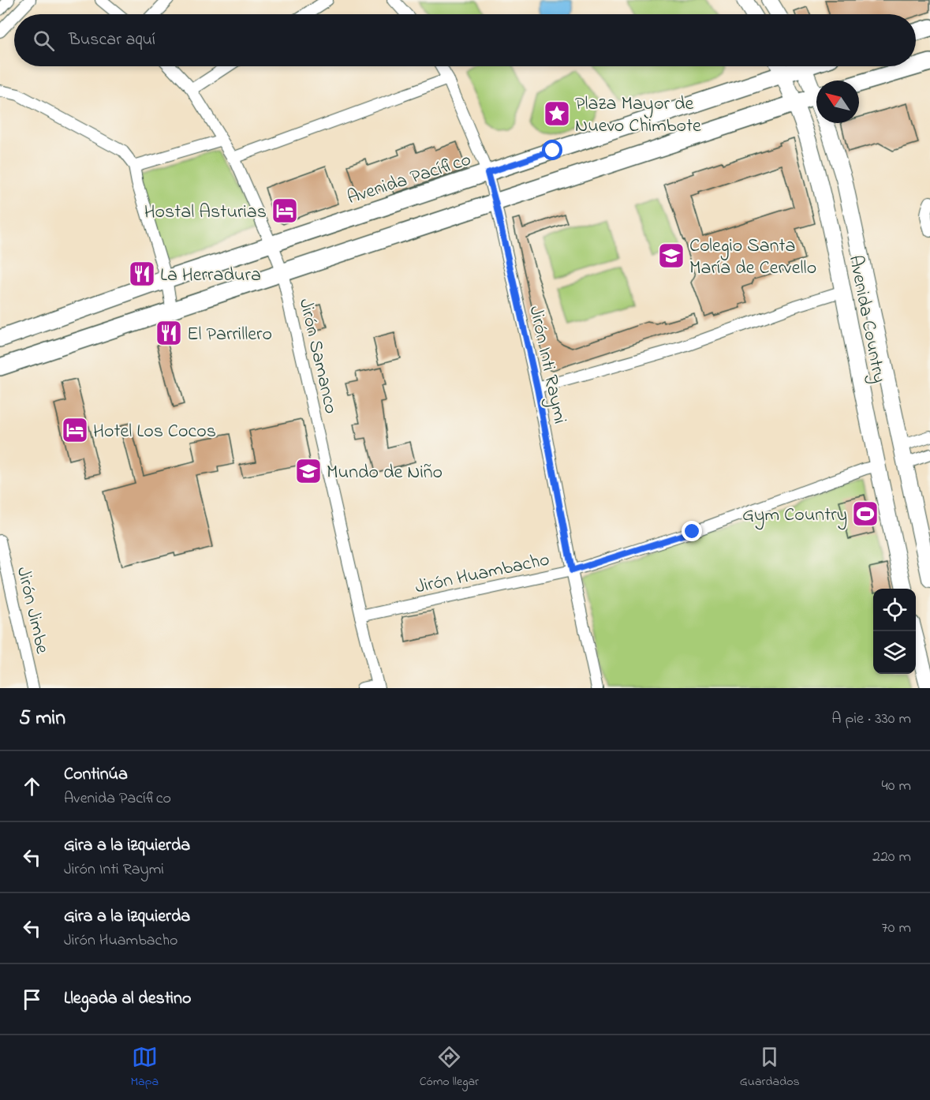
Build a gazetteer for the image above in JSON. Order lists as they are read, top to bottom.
{
  "streets": {
    "main road": ["Avenida Pacífico", "Avenida Country"],
    "street": [
      "Jirón Samanco",
      "Jirón Inti Raymi",
      "Jirón Huambacho",
      "Jirón Jimbe"
    ]
  },
  "crossings": [
    ["Avenida Pacífico", "Avenida Country"],
    ["Avenida Pacífico", "Jirón Samanco"],
    ["Avenida Pacífico", "Jirón Inti Raymi"],
    ["Avenida Country", "Jirón Huambacho"],
    ["Jirón Samanco", "Jirón Huambacho"],
    ["Jirón Inti Raymi", "Jirón Huambacho"]
  ],
  "places": {
    "place": ["Plaza Mayor de Nuevo Chimbote"],
    "hotel": ["Hostal Asturias", "Hotel Los Cocos"],
    "school or university": ["Colegio Santa María de Cervello", "Mundo de Niño"],
    "restaurant": ["La Herradura", "El Parrillero"],
    "sports": ["Gym Country"]
  },
  "north": "top left",
  "page": {
    "search": "Buscar aquí",
    "heading": ["5 min", "A pie · 330 m"],
    "list": [
      ["Continúa", "Avenida Pacífico", "40 m"],
      ["Gira a la izquierda", "Jirón Inti Raymi", "220 m"],
      ["Gira a la izquierda", "Jirón Huambacho", "70 m"],
      "Llegada al destino"
    ],
    "nav": ["Mapa", "Cómo llegar", "Guardados"]
  }
}
